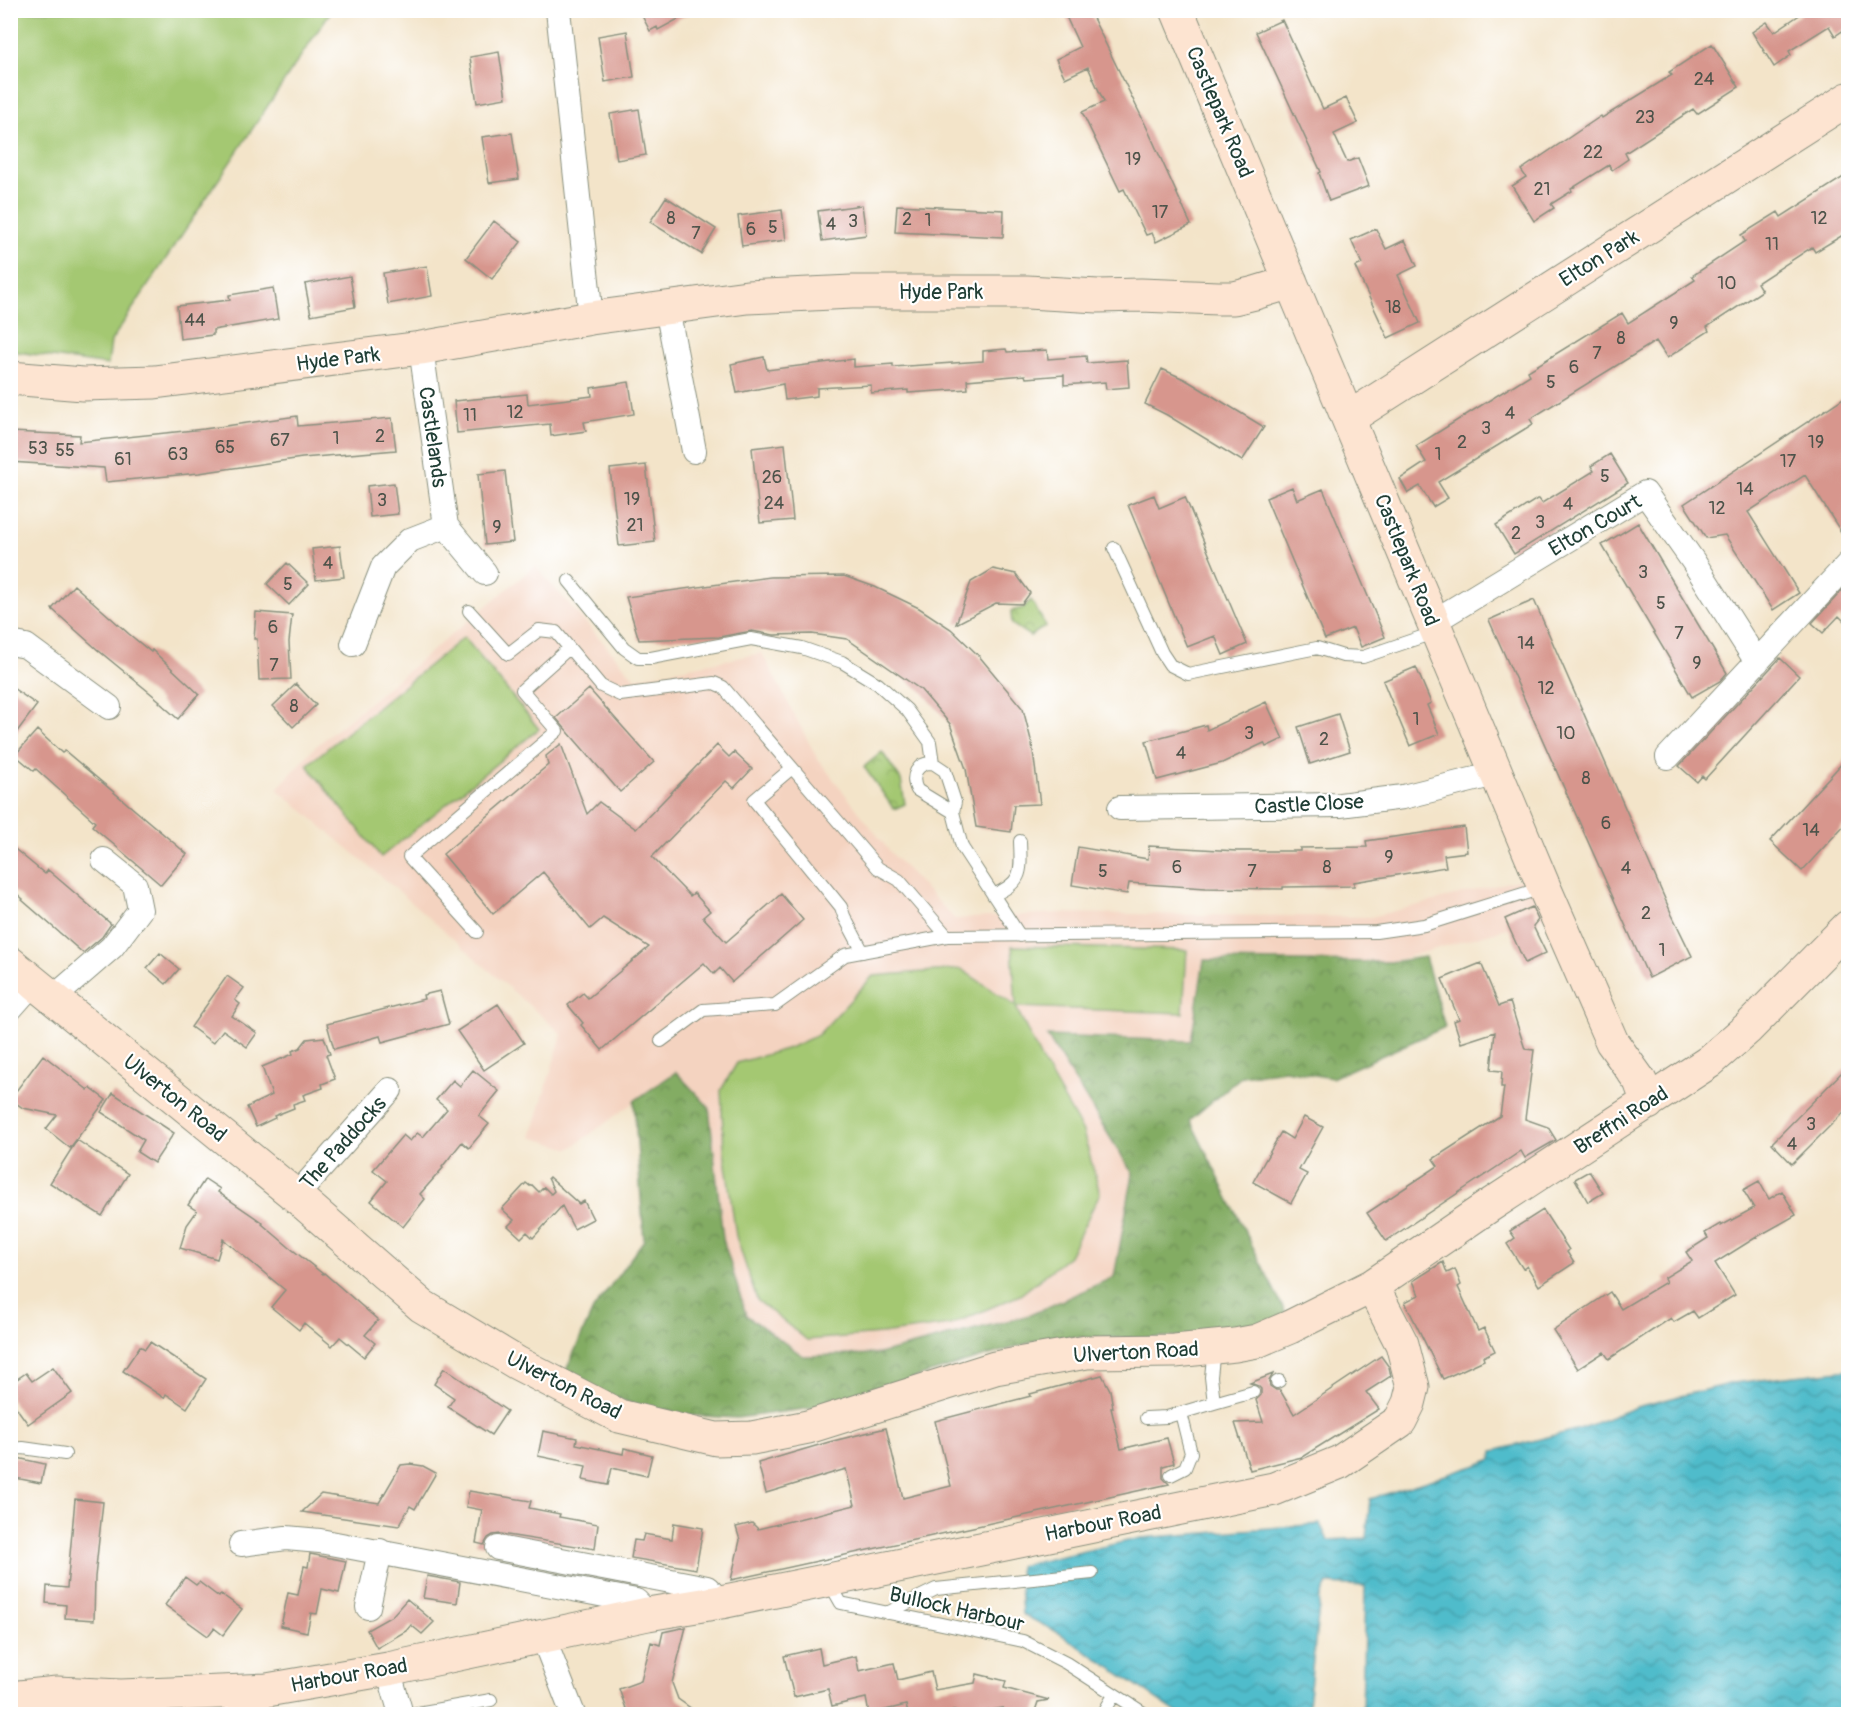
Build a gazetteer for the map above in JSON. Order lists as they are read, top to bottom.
{
  "streets": {
    "street": [
      "Castlepark Road",
      "Elton Park",
      "Hyde Park",
      "Castlelands",
      "Elton Court",
      "Castle Close",
      "Ulverton Road",
      "Breffni Road",
      "The Paddocks",
      "Harbour Road"
    ],
    "lane": ["Bullock Harbour"]
  },
  "crossings": [
    ["Castlepark Road", "Elton Park"],
    ["Castlepark Road", "Hyde Park"],
    ["Castlepark Road", "Elton Court"],
    ["Castlepark Road", "Castle Close"],
    ["Castlepark Road", "Breffni Road"],
    ["Hyde Park", "Castlelands"],
    ["Ulverton Road", "Breffni Road"],
    ["Ulverton Road", "The Paddocks"],
    ["Ulverton Road", "Harbour Road"],
    ["Breffni Road", "Harbour Road"],
    ["Harbour Road", "Bullock Harbour"]
  ],
  "house_numbers": [
    "24",
    "23",
    "22",
    "19",
    "21",
    "17",
    "8",
    "12",
    "2",
    "1",
    "3",
    "4",
    "5",
    "6",
    "7",
    "11",
    "10",
    "18",
    "44",
    "9",
    "8",
    "7",
    "6",
    "5",
    "12",
    "4",
    "11",
    "3",
    "2",
    "1",
    "67",
    "2",
    "19",
    "65",
    "53",
    "55",
    "63",
    "1",
    "61",
    "17",
    "5",
    "26",
    "14",
    "19",
    "3",
    "24",
    "4",
    "12",
    "3",
    "21",
    "9",
    "2",
    "4",
    "3",
    "5",
    "5",
    "6",
    "7",
    "14",
    "9",
    "7",
    "12",
    "8",
    "1",
    "3",
    "10",
    "2",
    "4",
    "8",
    "6",
    "14",
    "9",
    "6",
    "8",
    "4",
    "5",
    "7",
    "2",
    "1",
    "3",
    "4"
  ]
}
